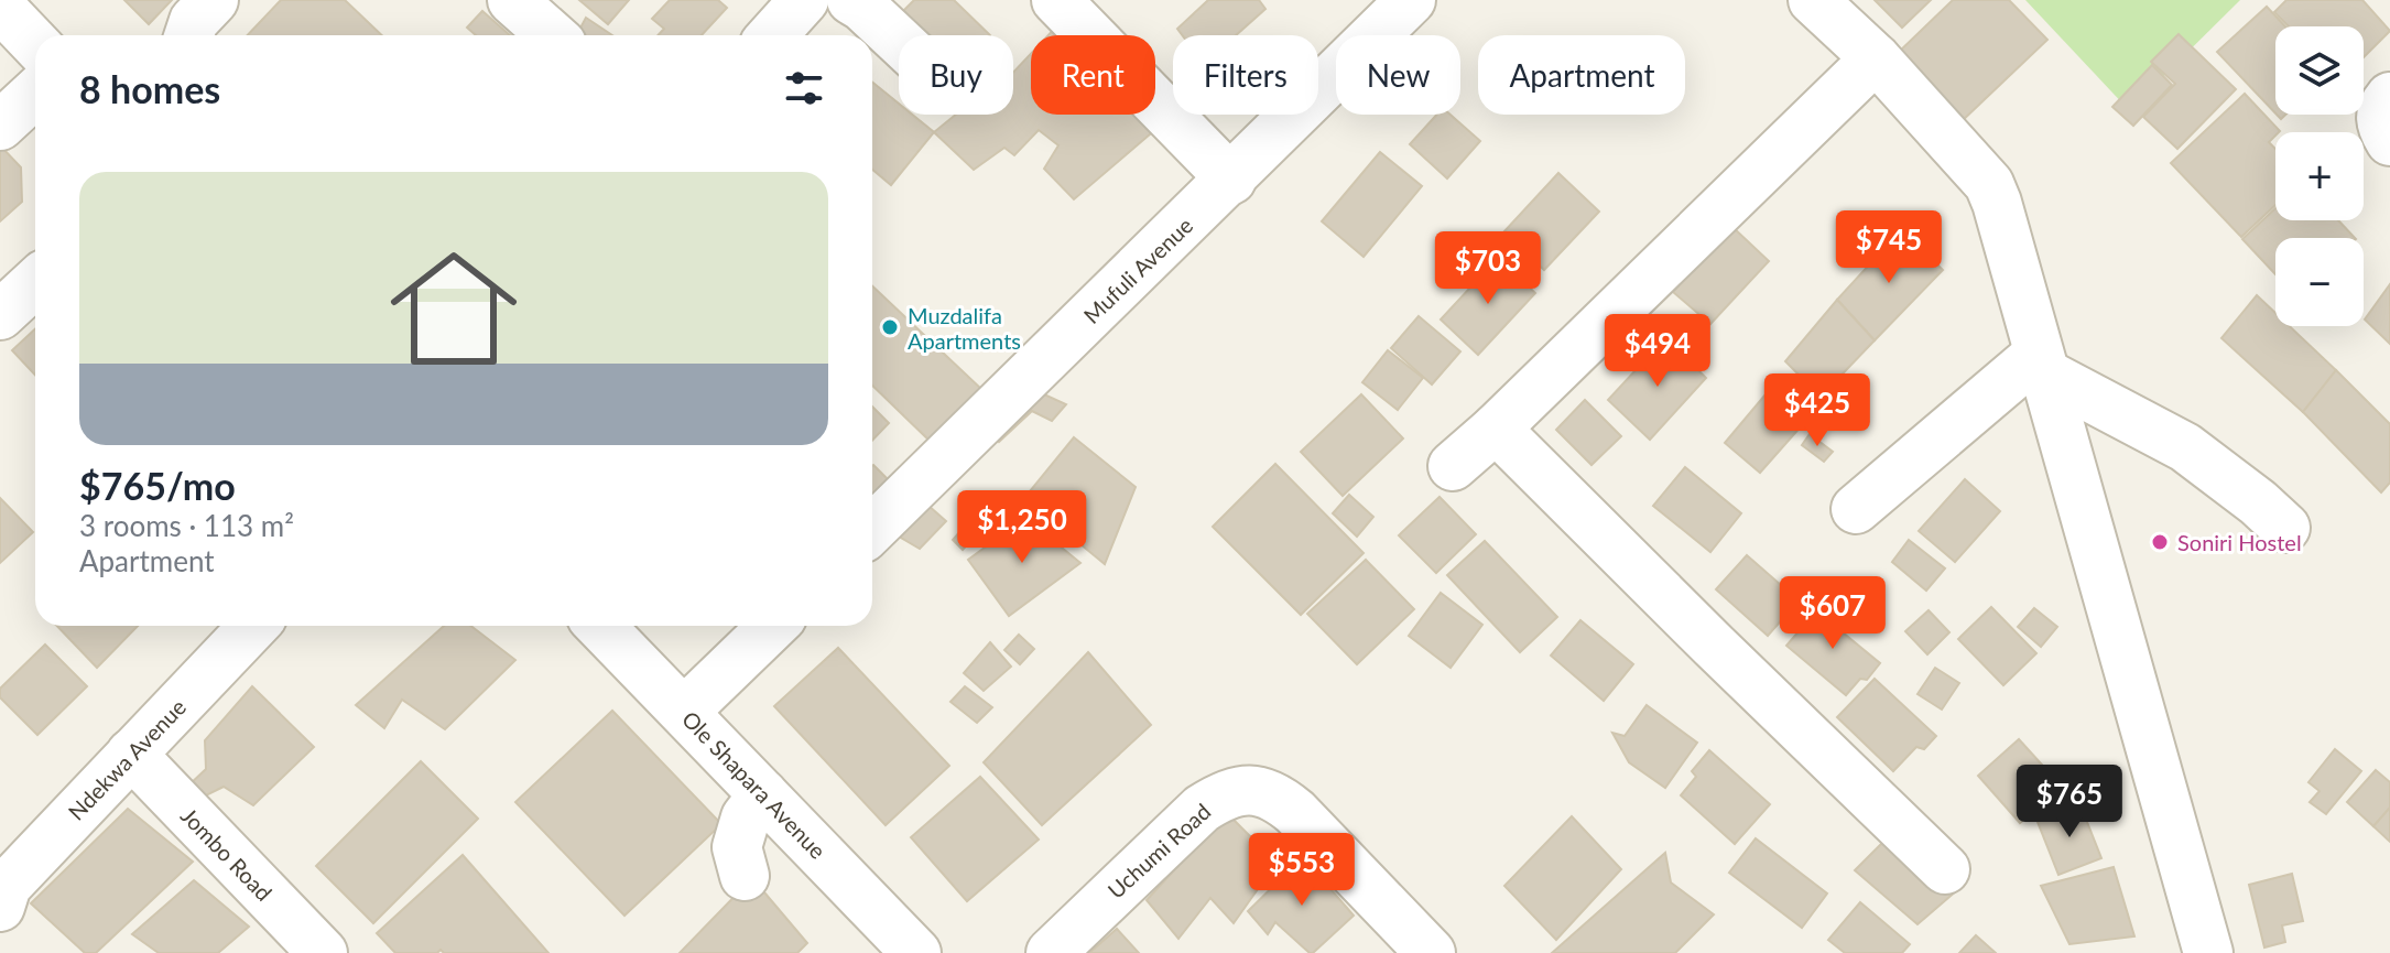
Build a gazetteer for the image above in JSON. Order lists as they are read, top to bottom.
{
  "streets": {
    "street": [
      "Mufuli Avenue",
      "Ndekwa Avenue",
      "Ole Shapara Avenue",
      "Uchumi Road",
      "Jombo Road"
    ]
  },
  "crossings": [
    ["Ndekwa Avenue", "Jombo Road"]
  ],
  "places": ["Muzdalifa Apartments", "Soniri Hostel"],
  "page": {
    "map_buttons": ["+", "−"],
    "chip": [
      "Buy",
      "Rent",
      "Filters",
      "New",
      "Apartment"
    ],
    "heading": "8 homes",
    "list": [
      {
        "name": "$765/mo",
        "note": "3 rooms · 113 m² · Apartment"
      }
    ],
    "price": [
      "$745",
      "$703",
      "$494",
      "$425",
      "$1,250",
      "$607",
      "$765",
      "$553"
    ]
  }
}
